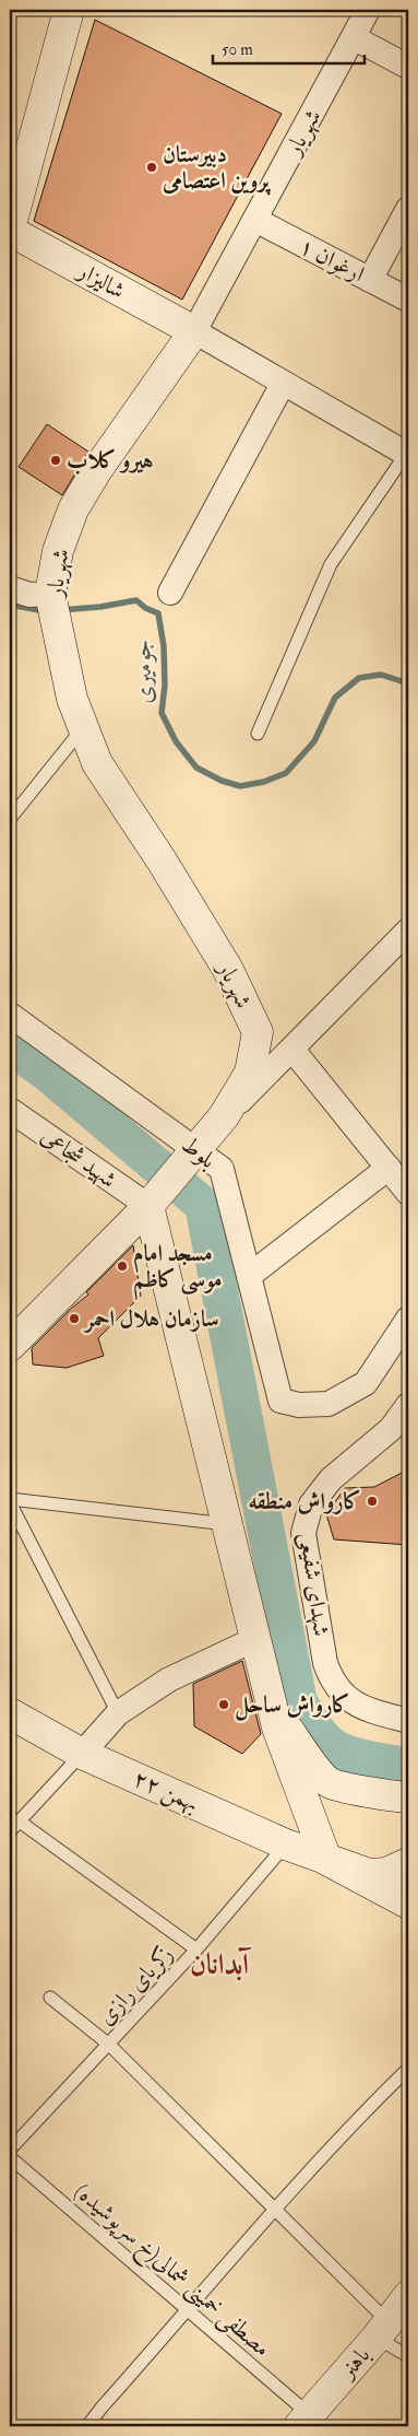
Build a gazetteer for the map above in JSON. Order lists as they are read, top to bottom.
{
  "streets": {
    "main road": [
      "شهریار",
      "شالیزار",
      "۲۲ بهمن",
      "باهنر"
    ],
    "street": [
      "ارغوان ۱",
      "بلوط",
      "شهید شجاعی",
      "شهدای شفیعی"
    ],
    "lane": ["زکریای رازی", "مصطفی خمینی شمالی(خ سرپوشیده)"]
  },
  "crossings": [
    ["شهریار", "ارغوان ۱"],
    ["شهریار", "شالیزار"],
    ["شهریار", "بلوط"],
    ["شهریار", "شهید شجاعی"],
    ["۲۲ بهمن", "زکریای رازی"],
    ["مصطفی خمینی شمالی(خ سرپوشیده)", "باهنر"]
  ],
  "districts": ["آبدانان"],
  "water": ["جومیری"],
  "places": [
    "دبیرستان پروین اعتصامی",
    "هیرو کلاب",
    "مسجد امام موسی کاظم",
    "سازمان هلال احمر",
    "کارواش منطقه",
    "کارواش ساحل"
  ],
  "scale_bar": "50 m"
}
